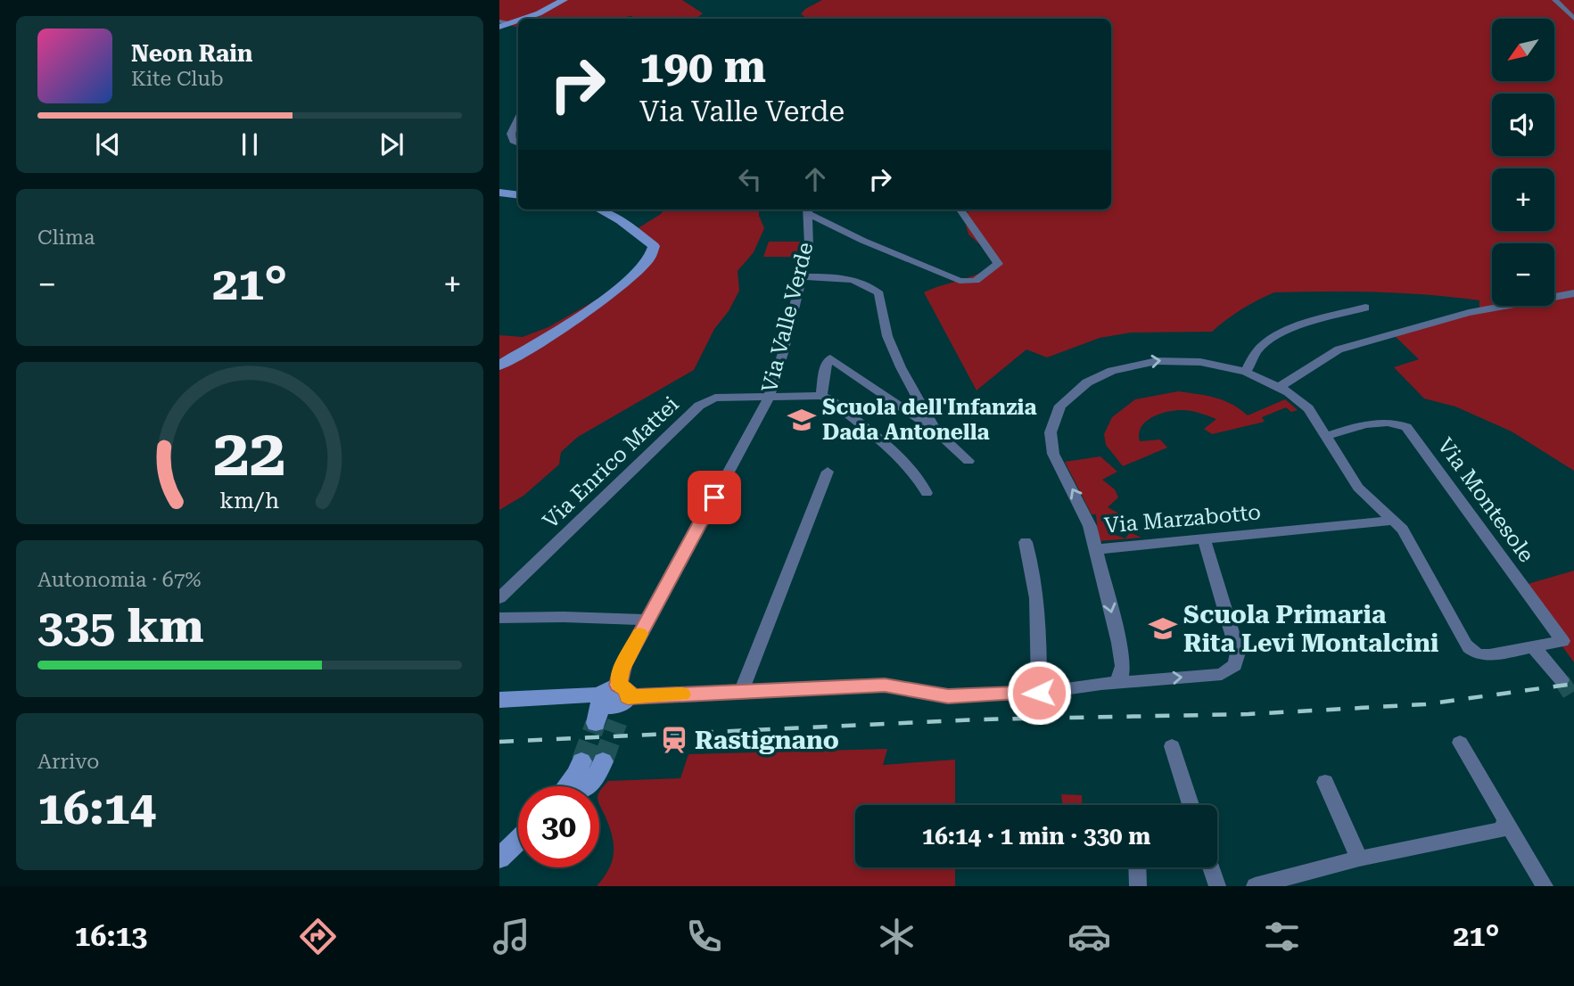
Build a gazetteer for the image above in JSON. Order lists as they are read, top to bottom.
{
  "streets": {
    "street": [
      "Via Valle Verde",
      "Via Enrico Mattei",
      "Via Montesole",
      "Via Marzabotto"
    ]
  },
  "crossings": [
    ["Via Valle Verde", "Via Enrico Mattei"],
    ["Via Montesole", "Via Marzabotto"]
  ],
  "places": {
    "school or university": ["Scuola dell'Infanzia Dada Antonella", "Scuola Primaria Rita Levi Montalcini"],
    "station": ["Rastignano"]
  },
  "north": "bottom left",
  "page": {
    "map_buttons": ["+", "−"],
    "turn": ["190 m", "Via Valle Verde"],
    "song": ["Neon Rain", "Kite Club"],
    "tile": [
      "Clima",
      ["Autonomia · 67%", "335 km"],
      ["Arrivo", "16:14"]
    ],
    "heat": ["−", "21°", "+"],
    "limit": "30",
    "trip": "16:14 · 1 min · 330 m",
    "tabs": ["16:13", "21°"],
    "gauge": ["22", "km/h"]
  }
}
